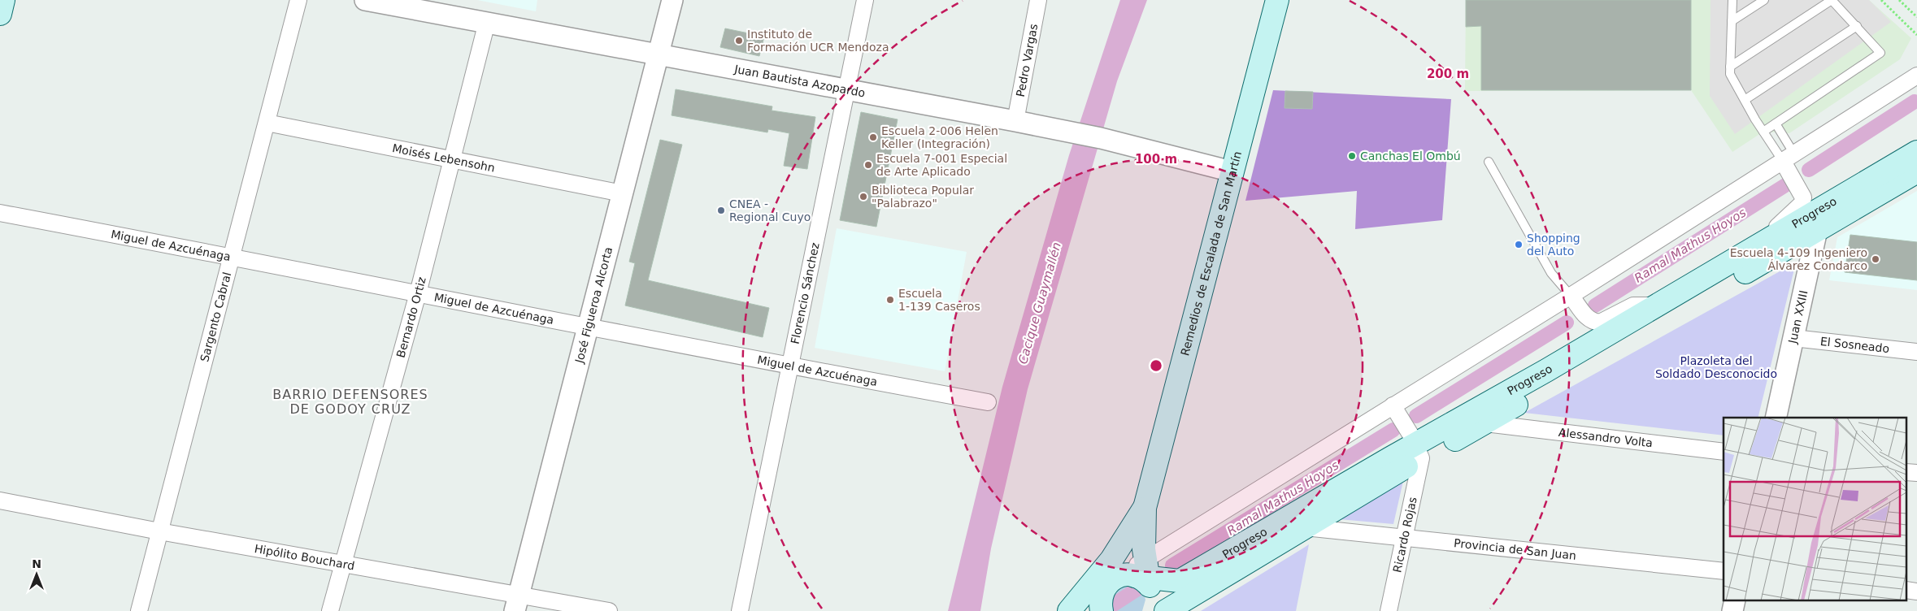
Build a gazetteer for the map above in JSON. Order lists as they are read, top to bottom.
{
  "streets": {
    "main road": ["Progreso", "Remedios de Escalada de San Martín"],
    "street": [
      "Pedro Vargas",
      "Juan Bautista Azopardo",
      "Moisés Lebensohn",
      "Miguel de Azcuénaga",
      "Florencio Sánchez",
      "José Figueroa Alcorta",
      "Sargento Cabral",
      "Juan XXIII",
      "Bernardo Ortiz",
      "El Sosneado",
      "Alessandro Volta",
      "Ricardo Rojas",
      "Provincia de San Juan",
      "Hipólito Bouchard"
    ]
  },
  "crossings": [
    ["Pedro Vargas", "Juan Bautista Azopardo"],
    ["Juan Bautista Azopardo", "Remedios de Escalada de San Martín"],
    ["Juan Bautista Azopardo", "Florencio Sánchez"],
    ["Juan Bautista Azopardo", "José Figueroa Alcorta"],
    ["Juan Bautista Azopardo", "Bernardo Ortiz"],
    ["Moisés Lebensohn", "José Figueroa Alcorta"],
    ["Moisés Lebensohn", "Sargento Cabral"],
    ["Moisés Lebensohn", "Bernardo Ortiz"],
    ["Progreso", "Remedios de Escalada de San Martín"],
    ["Progreso", "Juan XXIII"],
    ["Progreso", "Alessandro Volta"],
    ["Progreso", "Ricardo Rojas"],
    ["Progreso", "Provincia de San Juan"],
    ["Miguel de Azcuénaga", "Florencio Sánchez"],
    ["Miguel de Azcuénaga", "José Figueroa Alcorta"],
    ["Miguel de Azcuénaga", "Sargento Cabral"],
    ["Miguel de Azcuénaga", "Bernardo Ortiz"],
    ["José Figueroa Alcorta", "Hipólito Bouchard"],
    ["Sargento Cabral", "Hipólito Bouchard"],
    ["Juan XXIII", "El Sosneado"],
    ["Bernardo Ortiz", "Hipólito Bouchard"],
    ["Ricardo Rojas", "Provincia de San Juan"]
  ],
  "districts": ["BARRIO DEFENSORES DE GODOY CRUZ"],
  "water": ["Ramal Mathus Hoyos", "Cacique Guaymallén"],
  "parks": ["Plazoleta del Soldado Desconocido"],
  "places": [
    "Instituto de Formación UCR Mendoza",
    "Escuela 2-006 Helen Keller (Integración)",
    "Canchas El Ombú",
    "Escuela 7-001 Especial de Arte Aplicado",
    "Biblioteca Popular \"Palabrazo\"",
    "CNEA - Regional Cuyo",
    "Shopping del Auto",
    "Escuela 4-109 Ingeniero Álvarez Condarco",
    "Escuela 1-139 Caseros"
  ],
  "north": "top",
  "rings": ["200 m", "100 m"]
}
